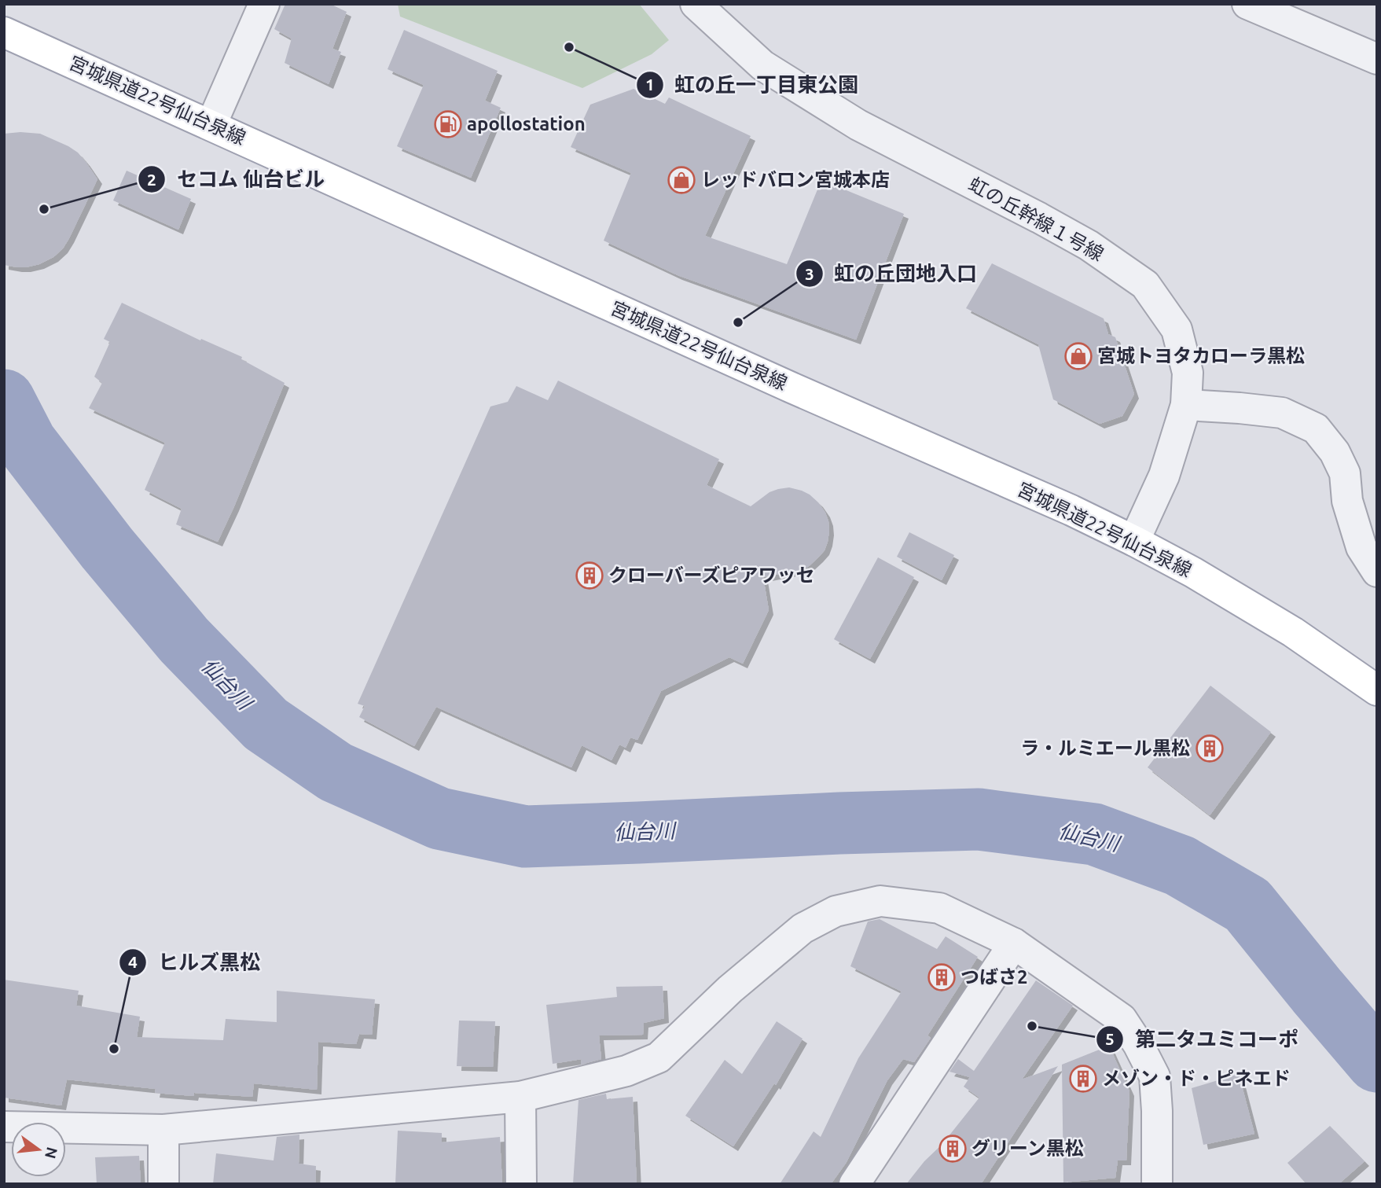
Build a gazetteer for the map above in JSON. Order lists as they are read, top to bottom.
{
  "streets": {
    "main road": ["宮城県道22号仙台泉線"],
    "street": ["虹の丘幹線１号線"]
  },
  "crossings": [
    ["宮城県道22号仙台泉線", "虹の丘幹線１号線"]
  ],
  "water": ["仙台川"],
  "places": {
    "other": [
      "虹の丘一丁目東公園",
      "セコム 仙台ビル",
      "虹の丘団地入口",
      "第二タユミコーポ",
      "ヒルズ黒松"
    ],
    "fuel station": ["apollostation"],
    "shop": ["レッドバロン宮城本店", "宮城トヨタカローラ黒松"],
    "building": [
      "クローバーズピアワッセ",
      "ラ・ルミエール黒松",
      "つばさ2",
      "メゾン・ド・ピネエド",
      "グリーン黒松"
    ]
  },
  "north": "right"
}
